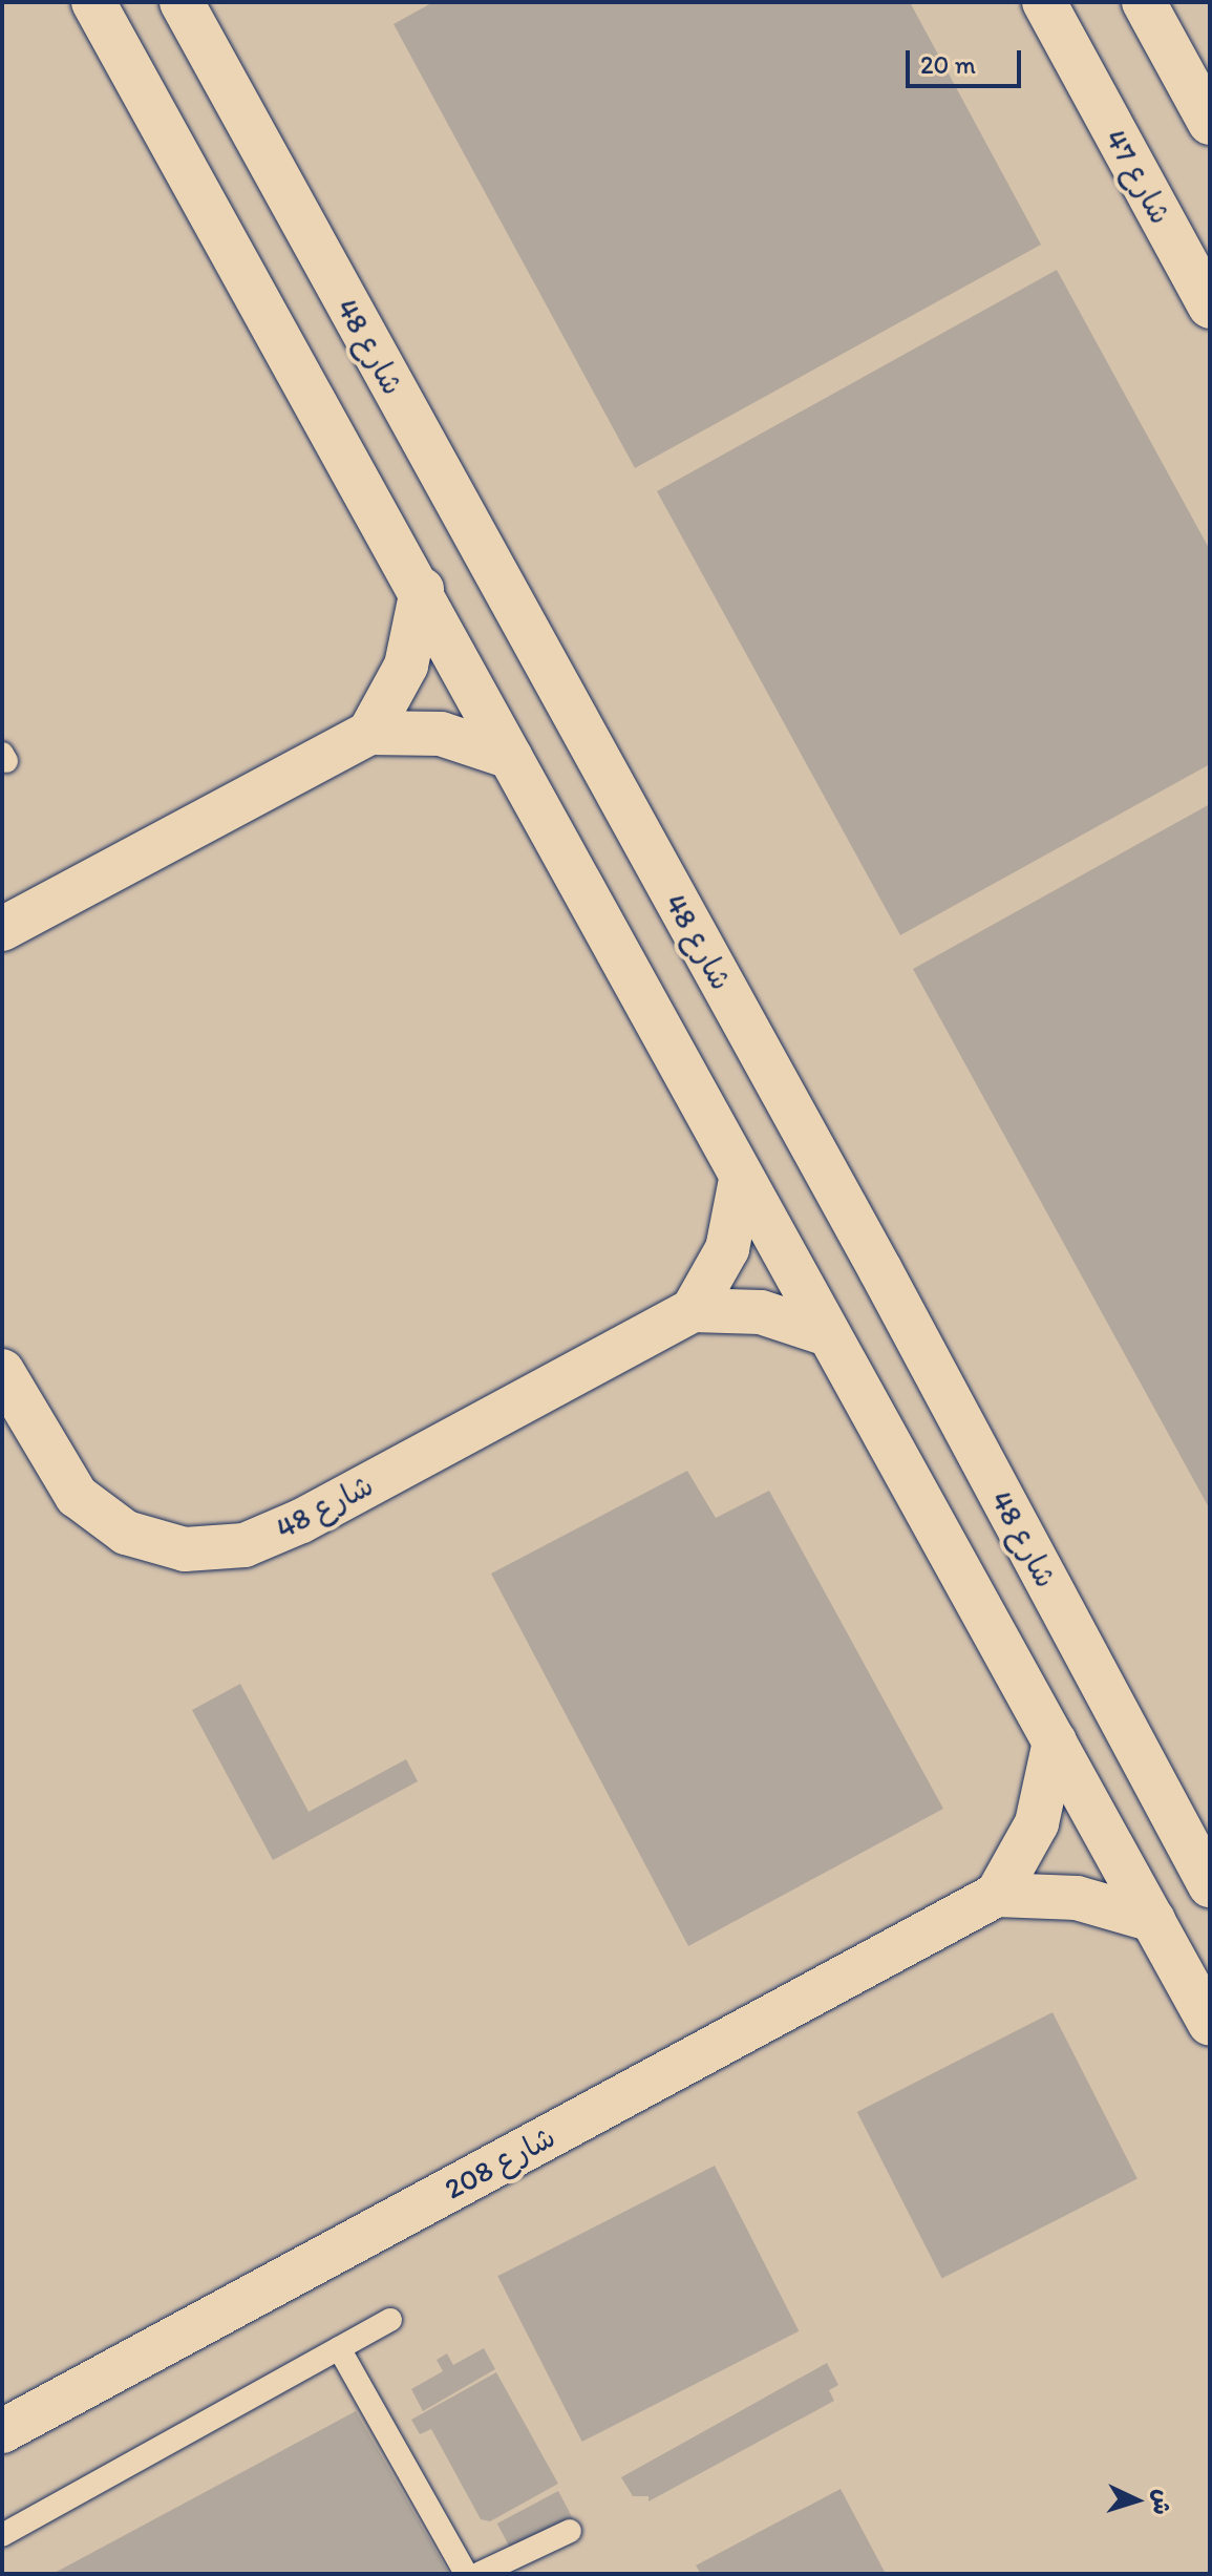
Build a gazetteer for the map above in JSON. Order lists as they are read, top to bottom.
{
  "streets": {
    "street": ["شارع 47", "شارع 48", "شارع 208"]
  },
  "scale_bar": "20 m",
  "north": "right"
}
